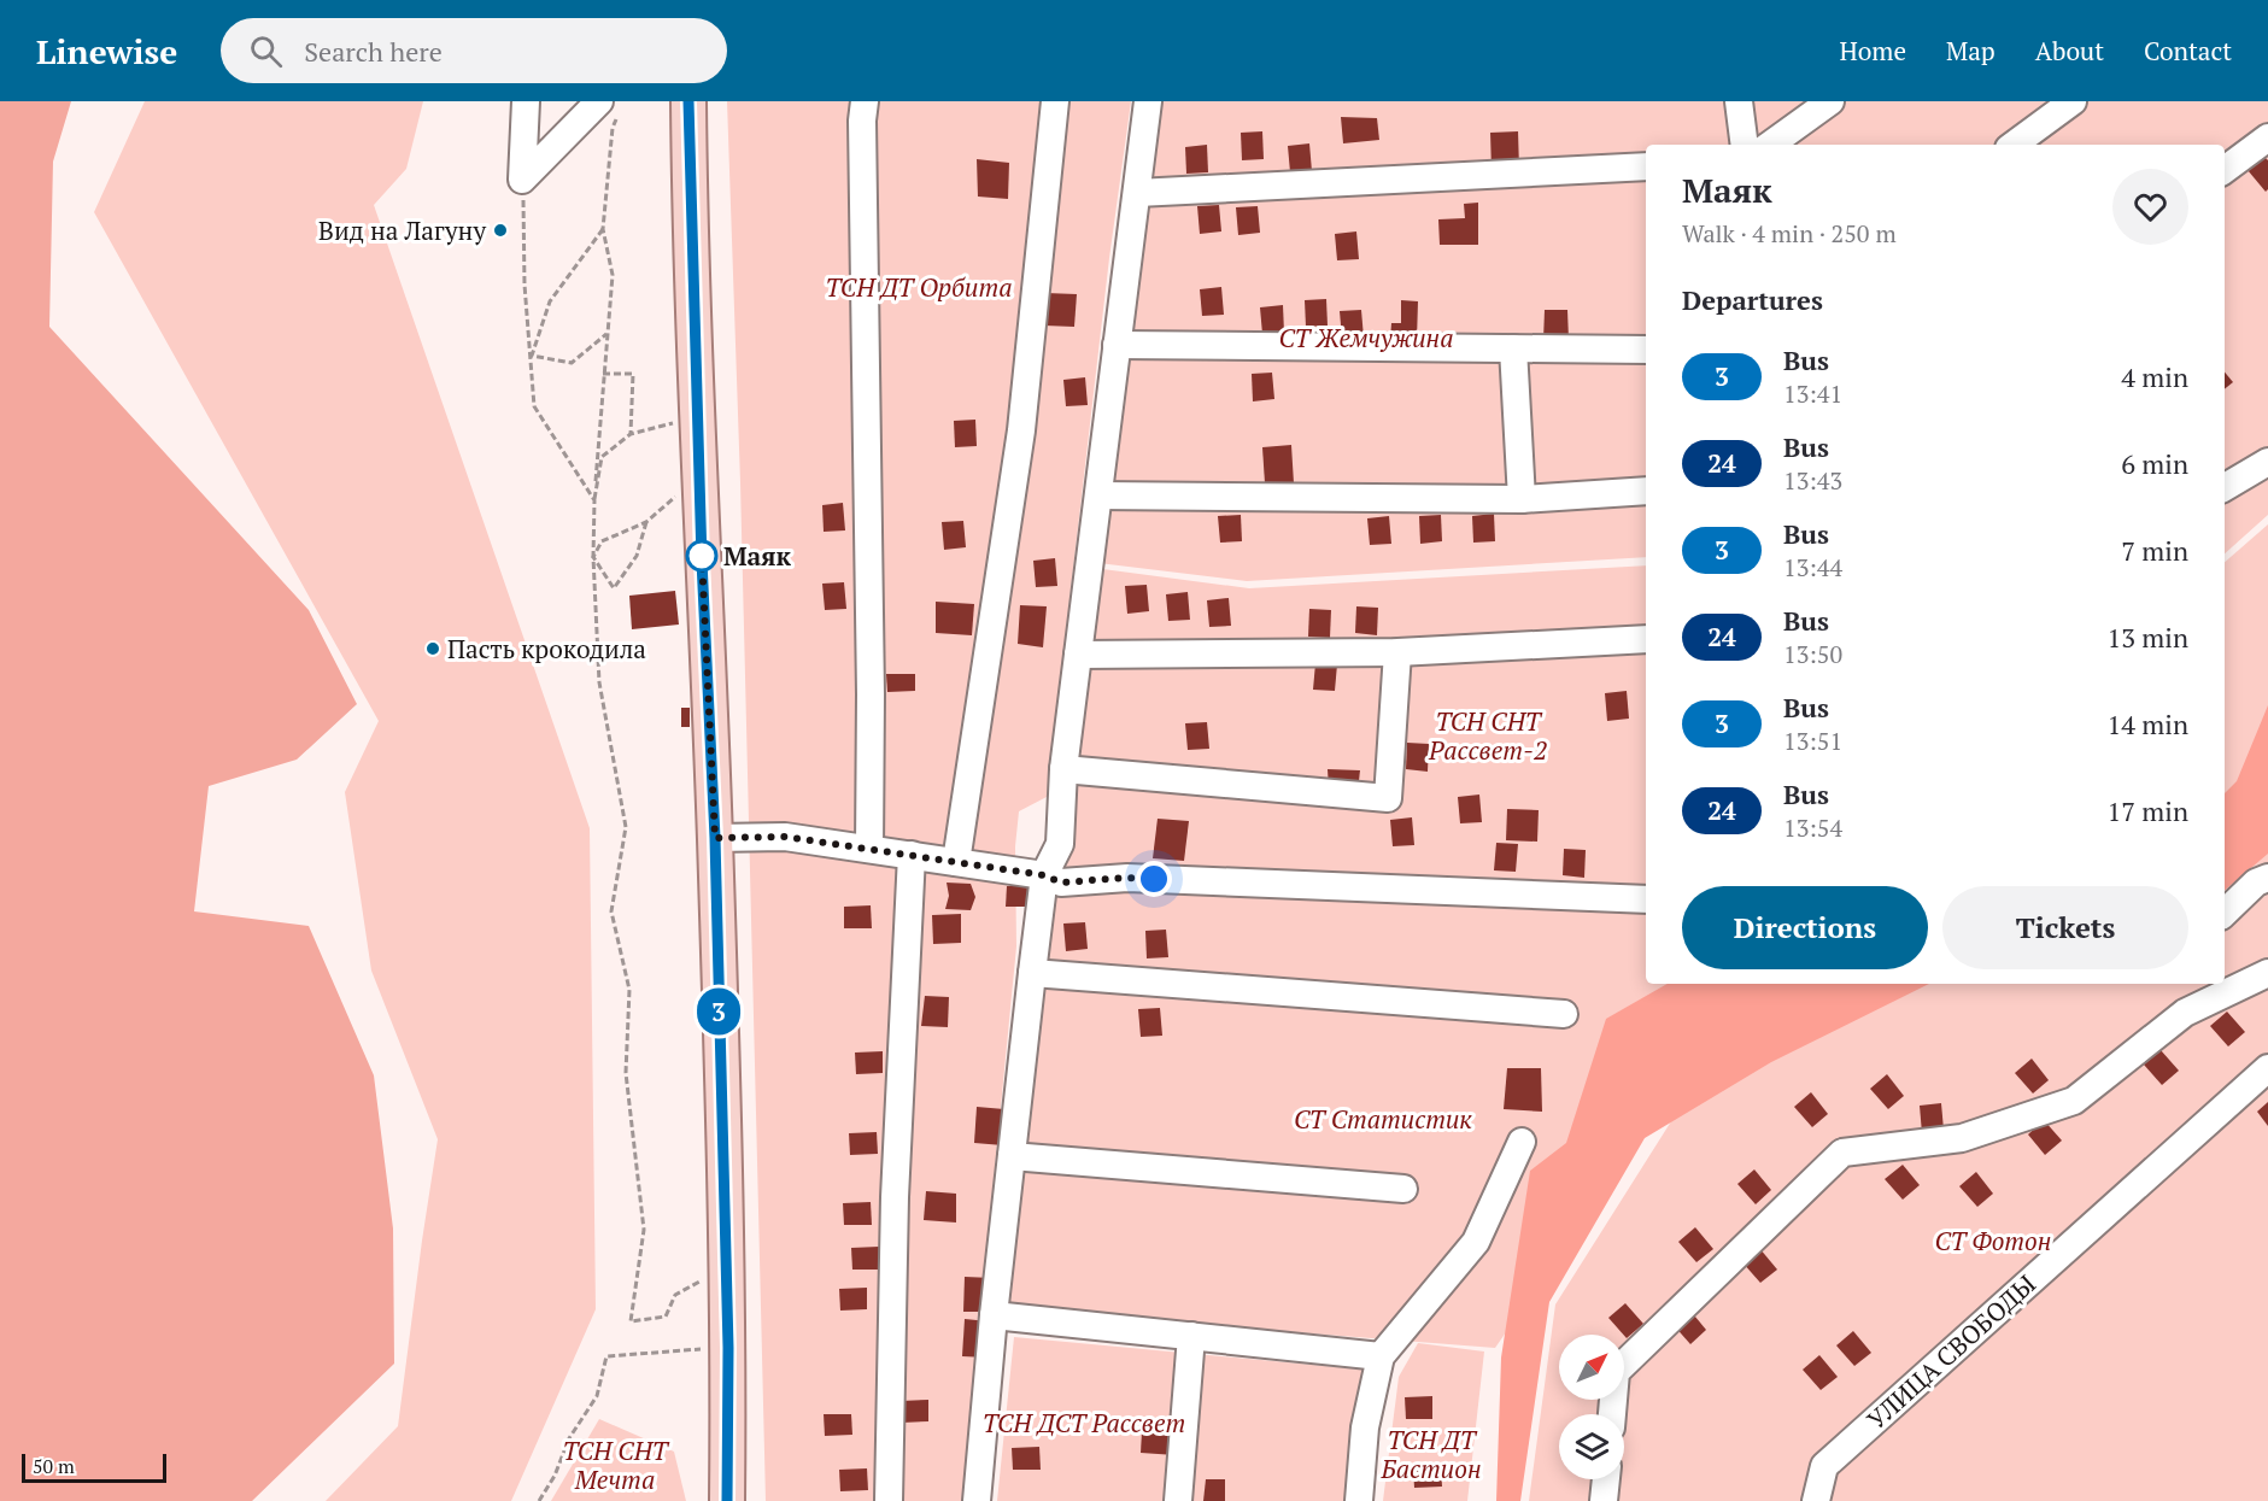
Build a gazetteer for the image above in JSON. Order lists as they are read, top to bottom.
{
  "streets": {
    "street": ["УЛИЦА СВОБОДЫ"]
  },
  "parks": [
    "ТСН ДТ Орбита",
    "СТ Жемчужина",
    "ТСН СНТ Рассвет-2",
    "СТ Статистик",
    "СТ Фотон",
    "ТСН ДСТ Рассвет",
    "ТСН ДТ Бастион",
    "ТСН СНТ Мечта"
  ],
  "places": ["Вид на Лагуну", "Маяк", "Пасть крокодила"],
  "lines": ["bus line 3"],
  "scale_bar": "50 m",
  "north": "top right",
  "page": {
    "header": "Linewise",
    "search": "Search here",
    "nav": [
      "Home",
      "Map",
      "About",
      "Contact"
    ],
    "on_map": "3",
    "heading": [
      ["Маяк", "Walk · 4 min · 250 m"],
      "Departures"
    ],
    "list": [
      {
        "mark": "3",
        "name": "Bus",
        "note": "13:41",
        "value": "4 min"
      },
      {
        "mark": "24",
        "name": "Bus",
        "note": "13:43",
        "value": "6 min"
      },
      {
        "mark": "3",
        "name": "Bus",
        "note": "13:44",
        "value": "7 min"
      },
      {
        "mark": "24",
        "name": "Bus",
        "note": "13:50",
        "value": "13 min"
      },
      {
        "mark": "3",
        "name": "Bus",
        "note": "13:51",
        "value": "14 min"
      },
      {
        "mark": "24",
        "name": "Bus",
        "note": "13:54",
        "value": "17 min"
      }
    ],
    "buttons": ["Directions", "Tickets"],
    "scale": "50 m"
  }
}
